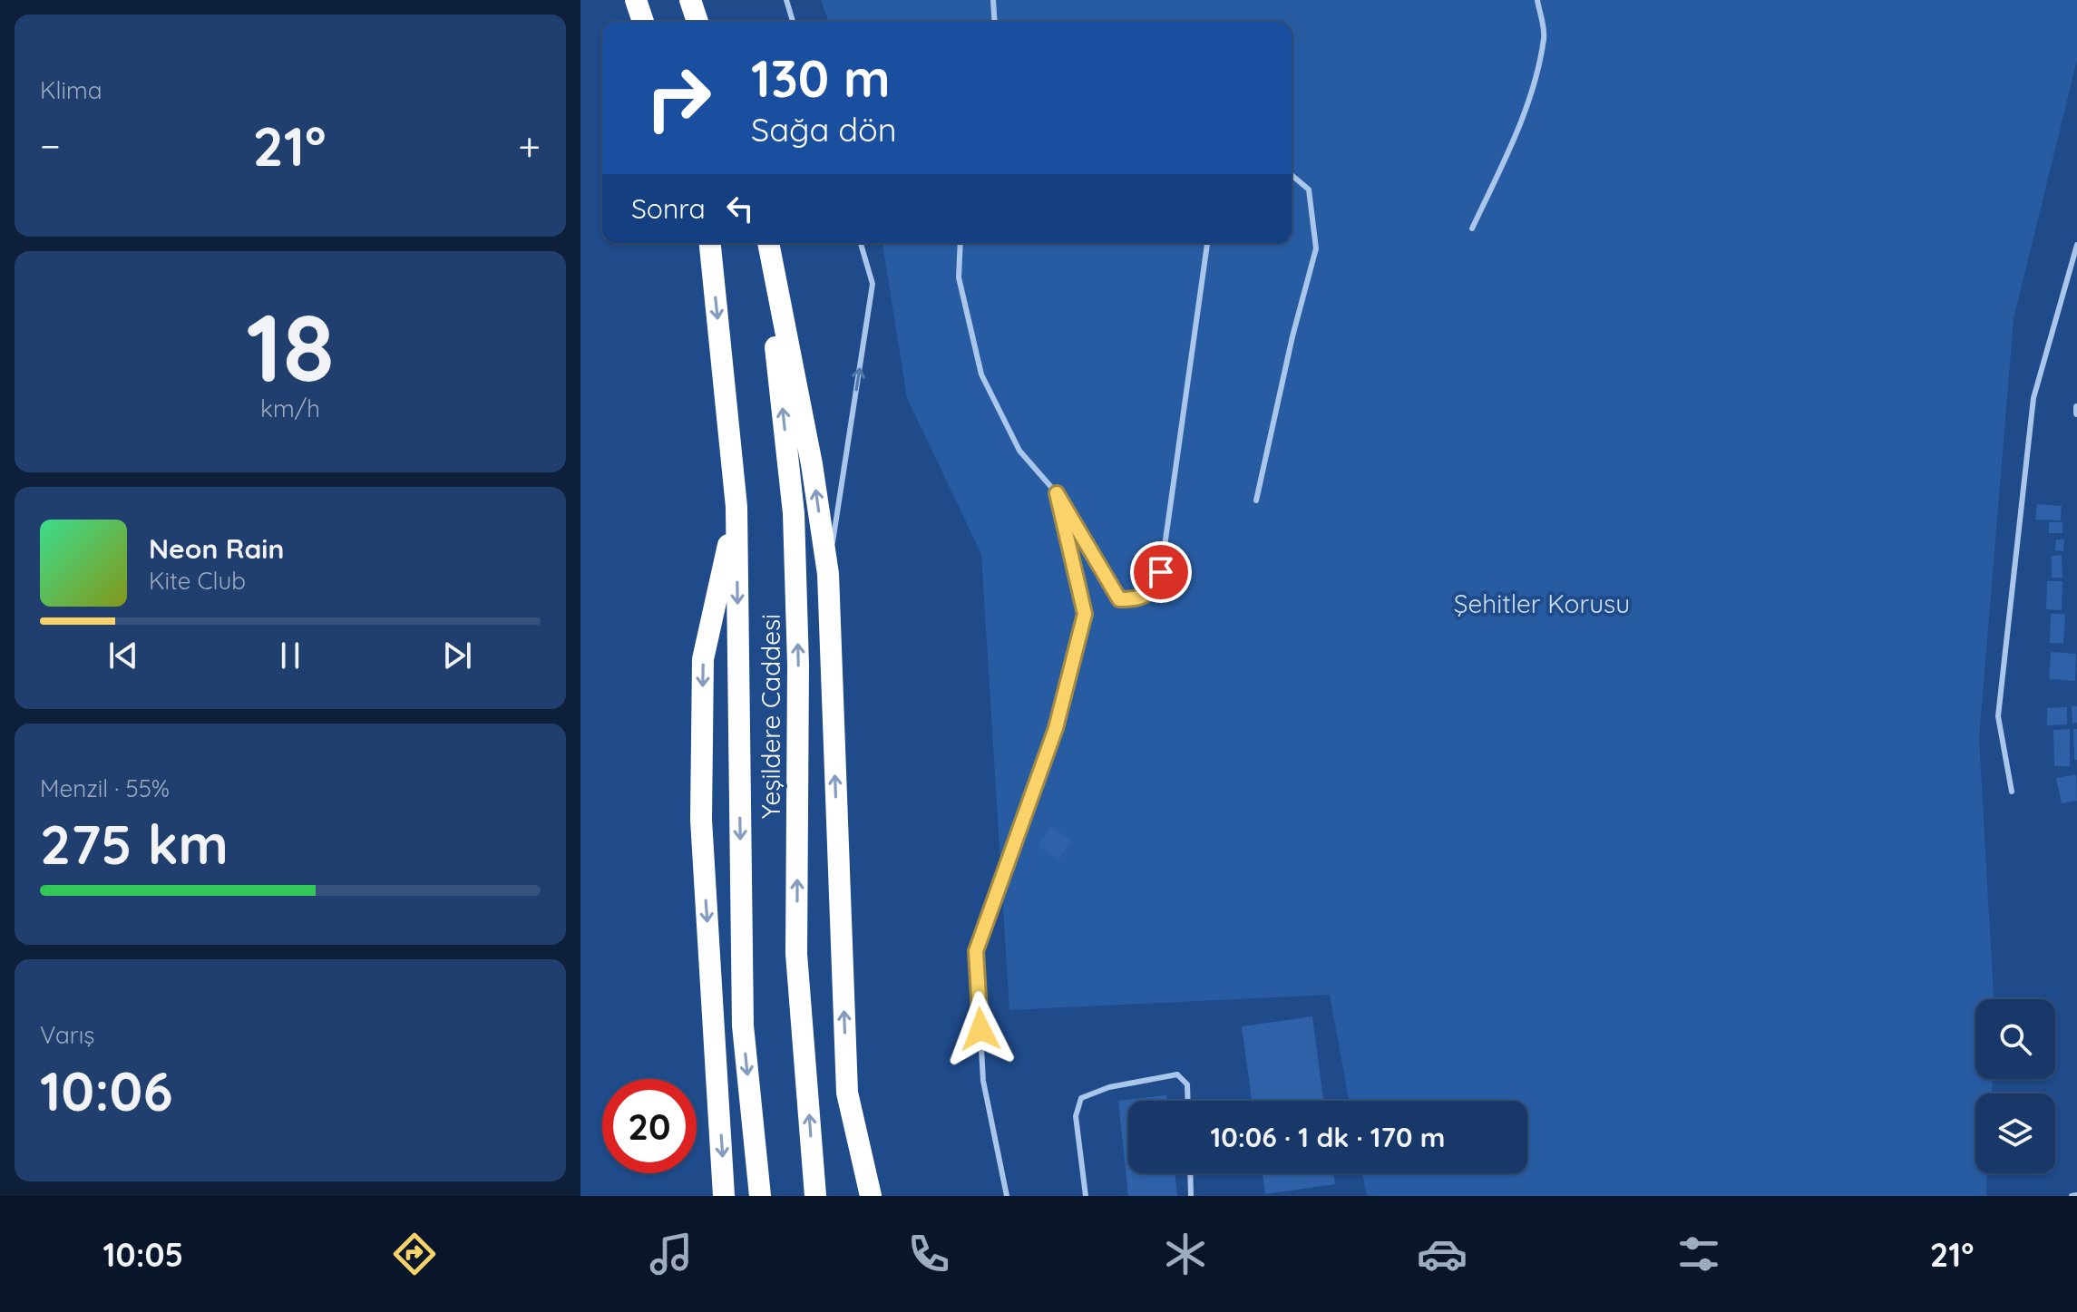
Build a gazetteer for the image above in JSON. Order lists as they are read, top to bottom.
{
  "streets": {
    "highway": ["Yeşildere Caddesi"]
  },
  "parks": ["Şehitler Korusu"],
  "page": {
    "tile": [
      "Klima",
      ["18", "km/h"],
      ["Menzil · 55%", "275 km"],
      ["Varış", "10:06"]
    ],
    "turn": ["130 m", "Sağa dön"],
    "heat": ["−", "21°", "+"],
    "then": "Sonra",
    "song": ["Neon Rain", "Kite Club"],
    "limit": "20",
    "trip": "10:06 · 1 dk · 170 m",
    "tabs": ["10:05", "21°"]
  }
}
